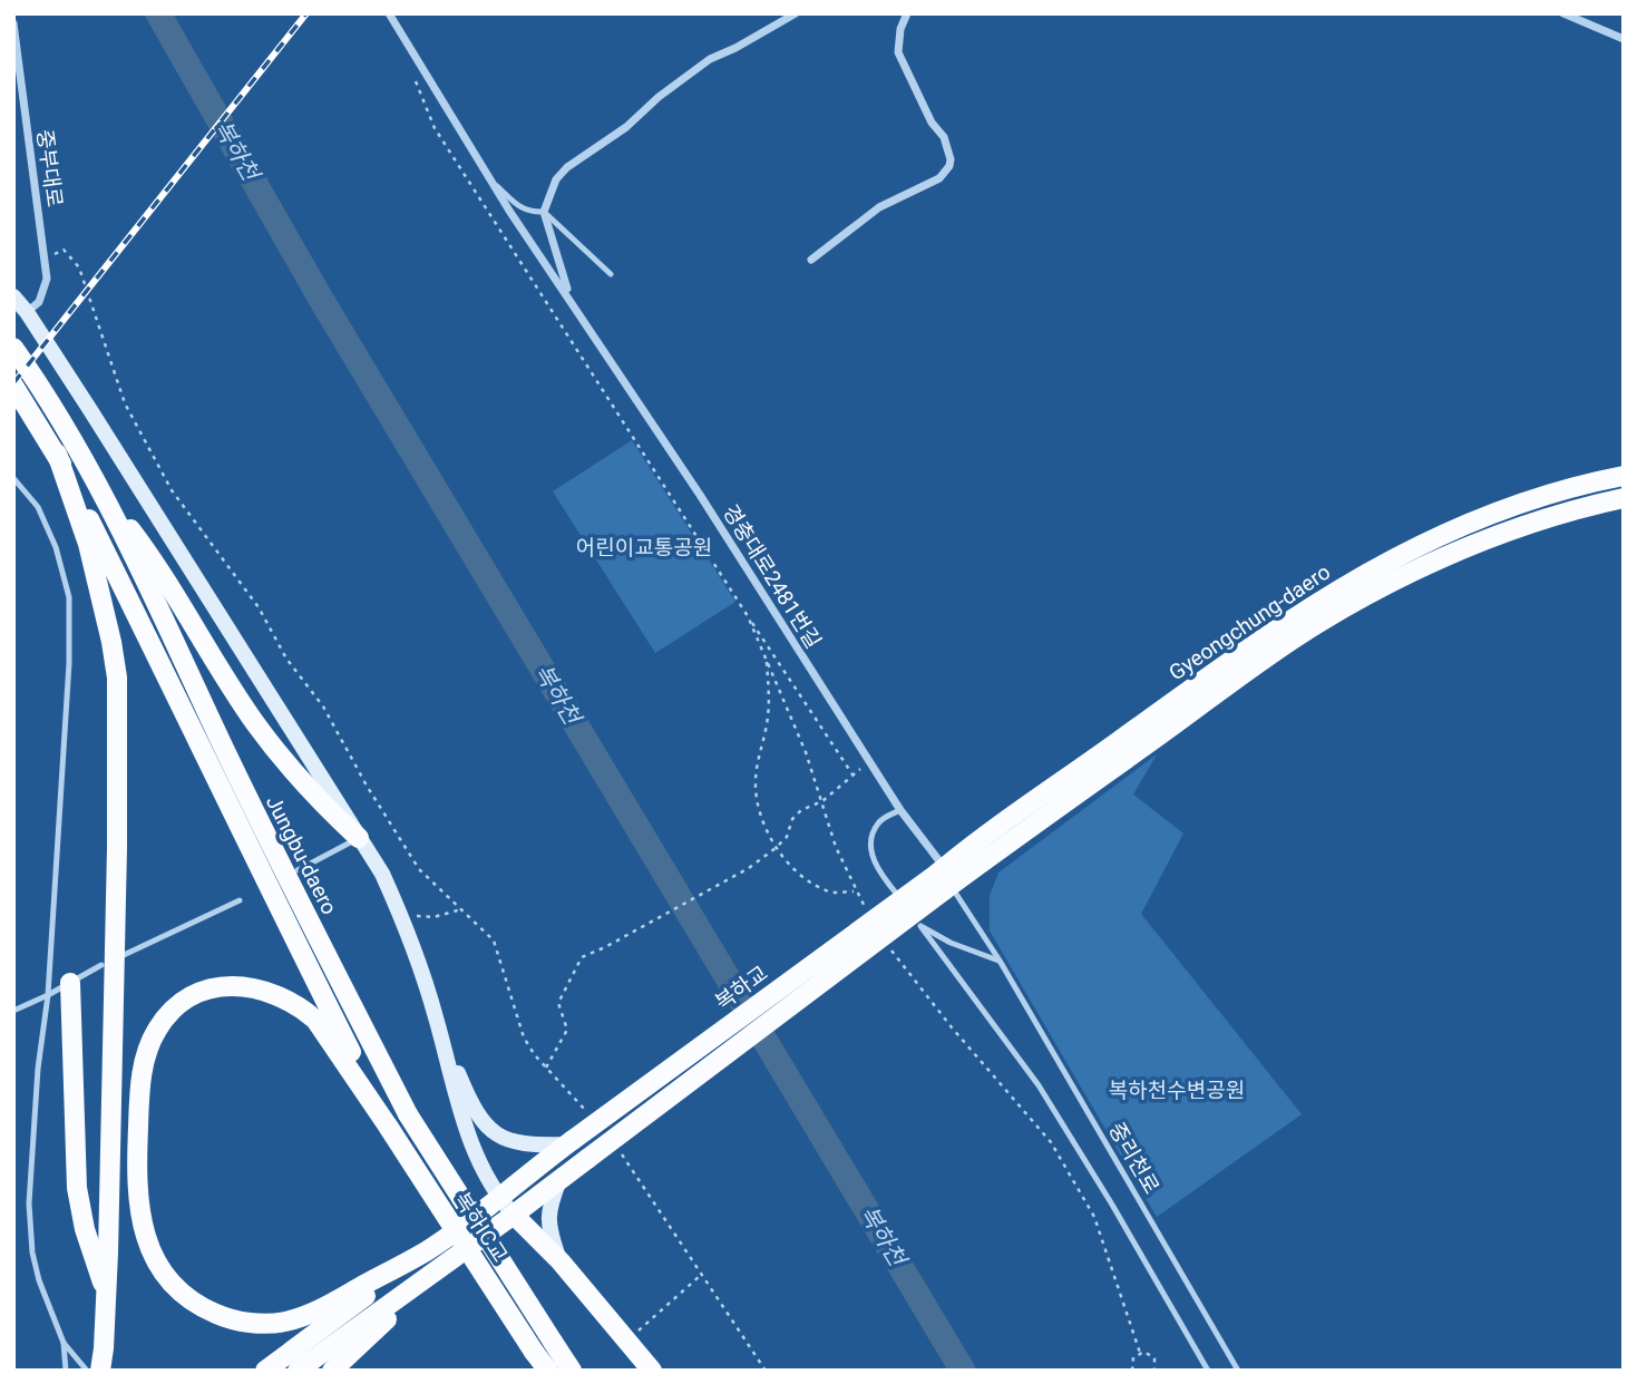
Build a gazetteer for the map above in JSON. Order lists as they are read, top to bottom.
{
  "streets": {
    "main road": [
      "Gyeongchung-daero",
      "Jungbu-daero",
      "복하교",
      "복하IC교"
    ],
    "street": ["중부대로", "경충대로2481번길"],
    "lane": ["중리천로"]
  },
  "crossings": [
    ["경충대로2481번길", "Gyeongchung-daero"],
    ["경충대로2481번길", "복하교"],
    ["경충대로2481번길", "중리천로"],
    ["Gyeongchung-daero", "복하교"],
    ["Gyeongchung-daero", "중리천로"],
    ["Jungbu-daero", "복하IC교"],
    ["복하교", "중리천로"]
  ],
  "water": ["복하천"],
  "parks": ["어린이교통공원", "복하천수변공원"]
}
